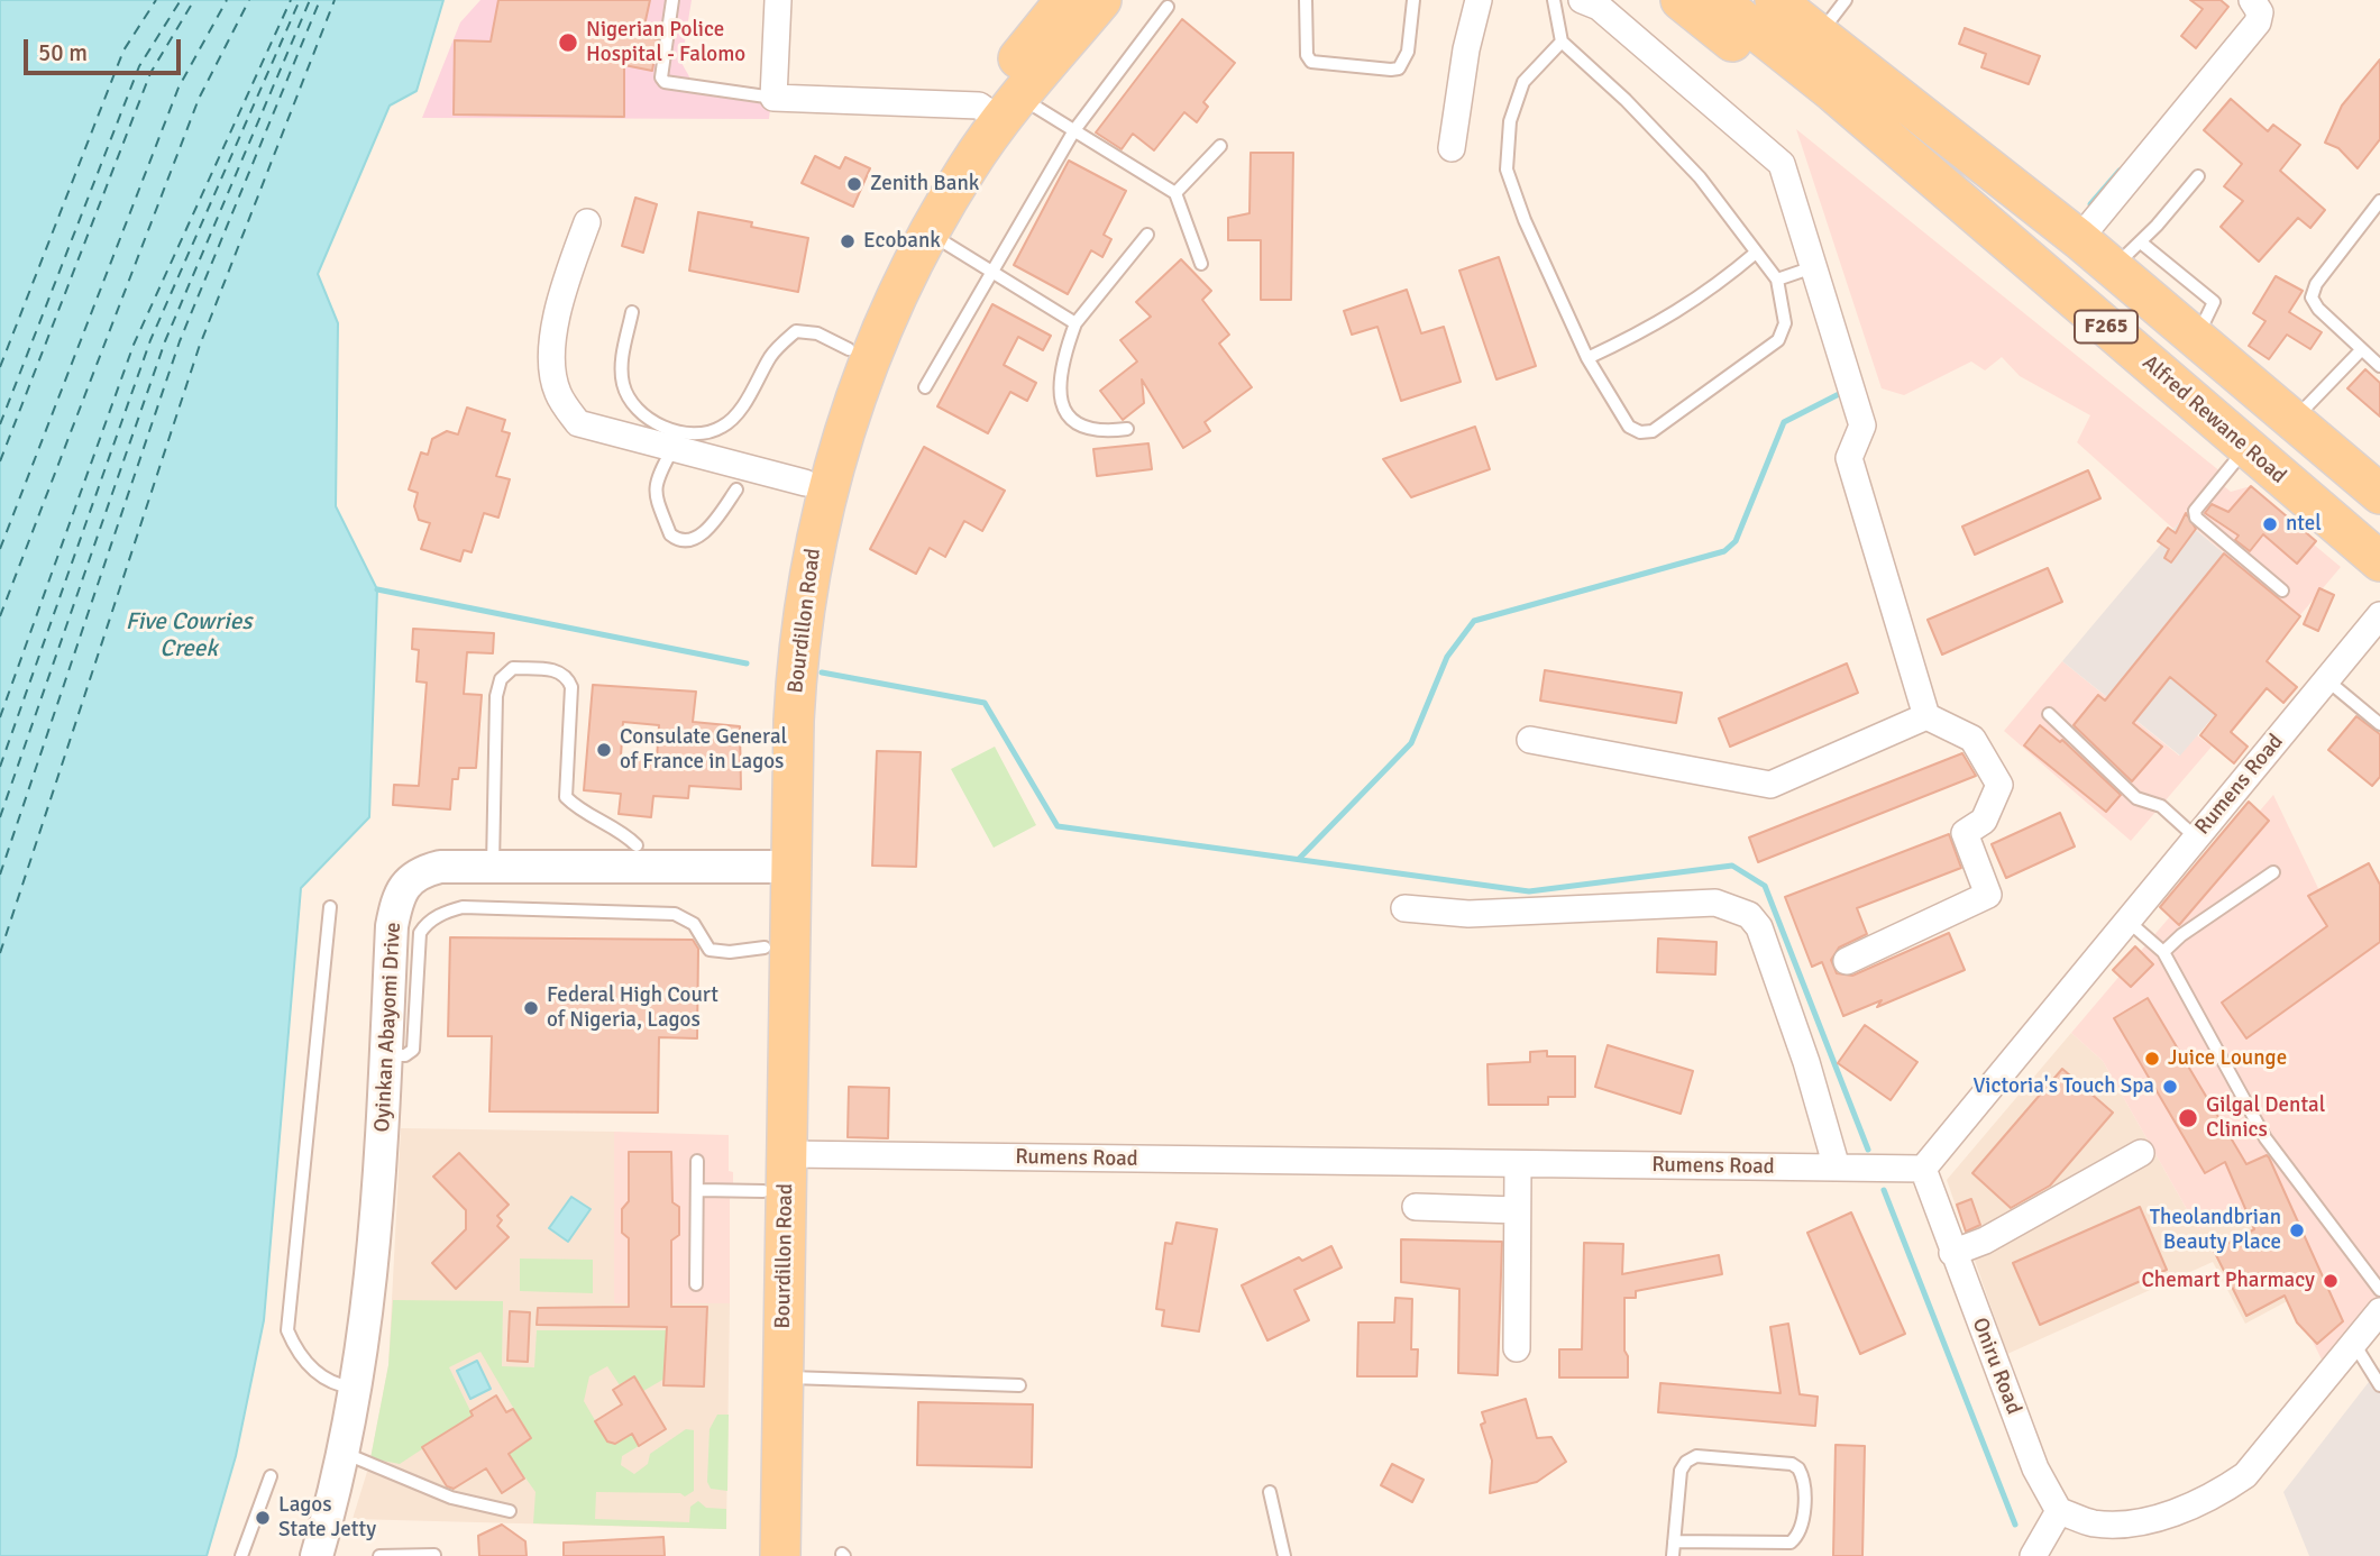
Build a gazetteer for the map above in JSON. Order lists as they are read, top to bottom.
{
  "streets": {
    "main road": ["F265", "Alfred Rewane Road", "Bourdillon Road"],
    "street": ["Rumens Road", "Oyinkan Abayomi Drive", "Oniru Road"]
  },
  "crossings": [
    ["F265", "Alfred Rewane Road"],
    ["Bourdillon Road", "Rumens Road"],
    ["Bourdillon Road", "Oyinkan Abayomi Drive"],
    ["Rumens Road", "Oniru Road"]
  ],
  "water": ["Five Cowries Creek"],
  "places": [
    "Nigerian Police Hospital - Falomo",
    "Zenith Bank",
    "Ecobank",
    "ntel",
    "Consulate General of France in Lagos",
    "Federal High Court of Nigeria, Lagos",
    "Juice Lounge",
    "Victoria's Touch Spa",
    "Gilgal Dental Clinics",
    "Theolandbrian Beauty Place",
    "Chemart Pharmacy",
    "Lagos State Jetty"
  ],
  "scale_bar": "50 m"
}
